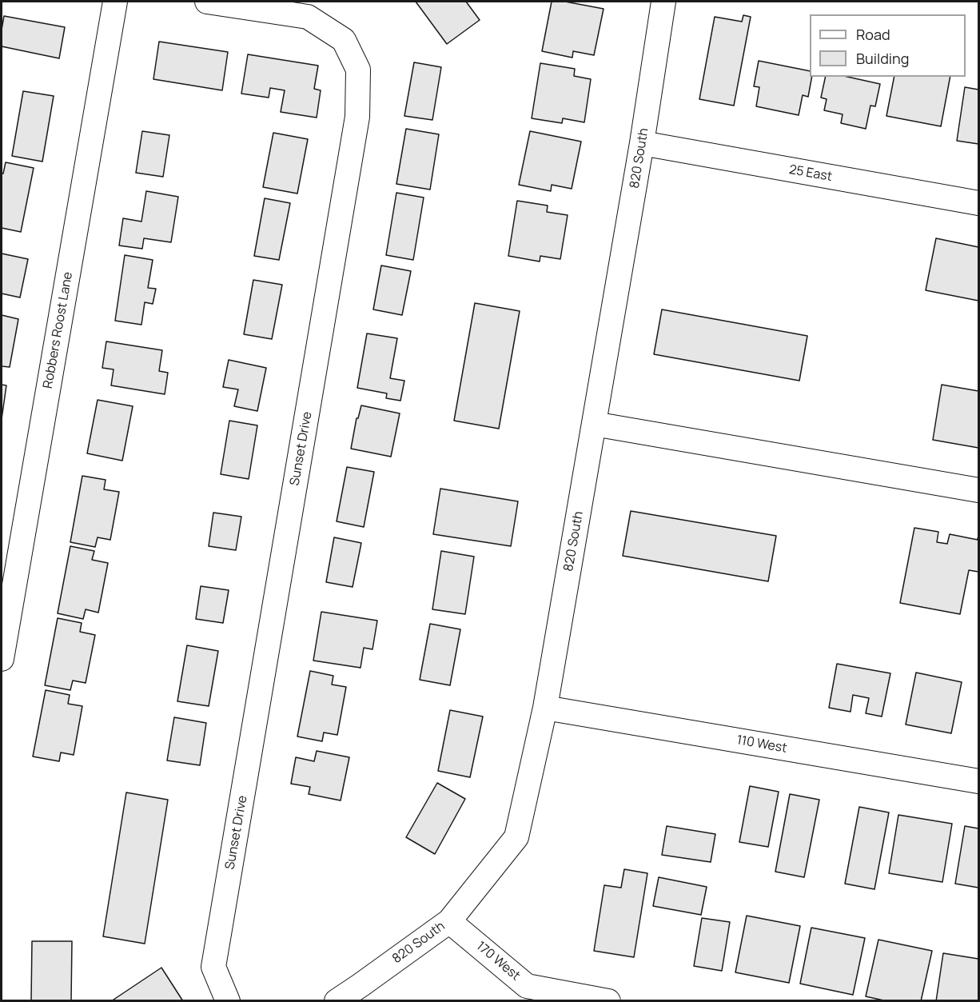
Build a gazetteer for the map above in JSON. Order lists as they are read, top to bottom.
{
  "streets": {
    "street": [
      "820 South",
      "25 East",
      "Robbers Roost Lane",
      "Sunset Drive",
      "110 West",
      "170 West"
    ]
  },
  "crossings": [
    ["820 South", "25 East"],
    ["820 South", "110 West"],
    ["820 South", "170 West"]
  ],
  "legend": ["Road", "Building"]
}
